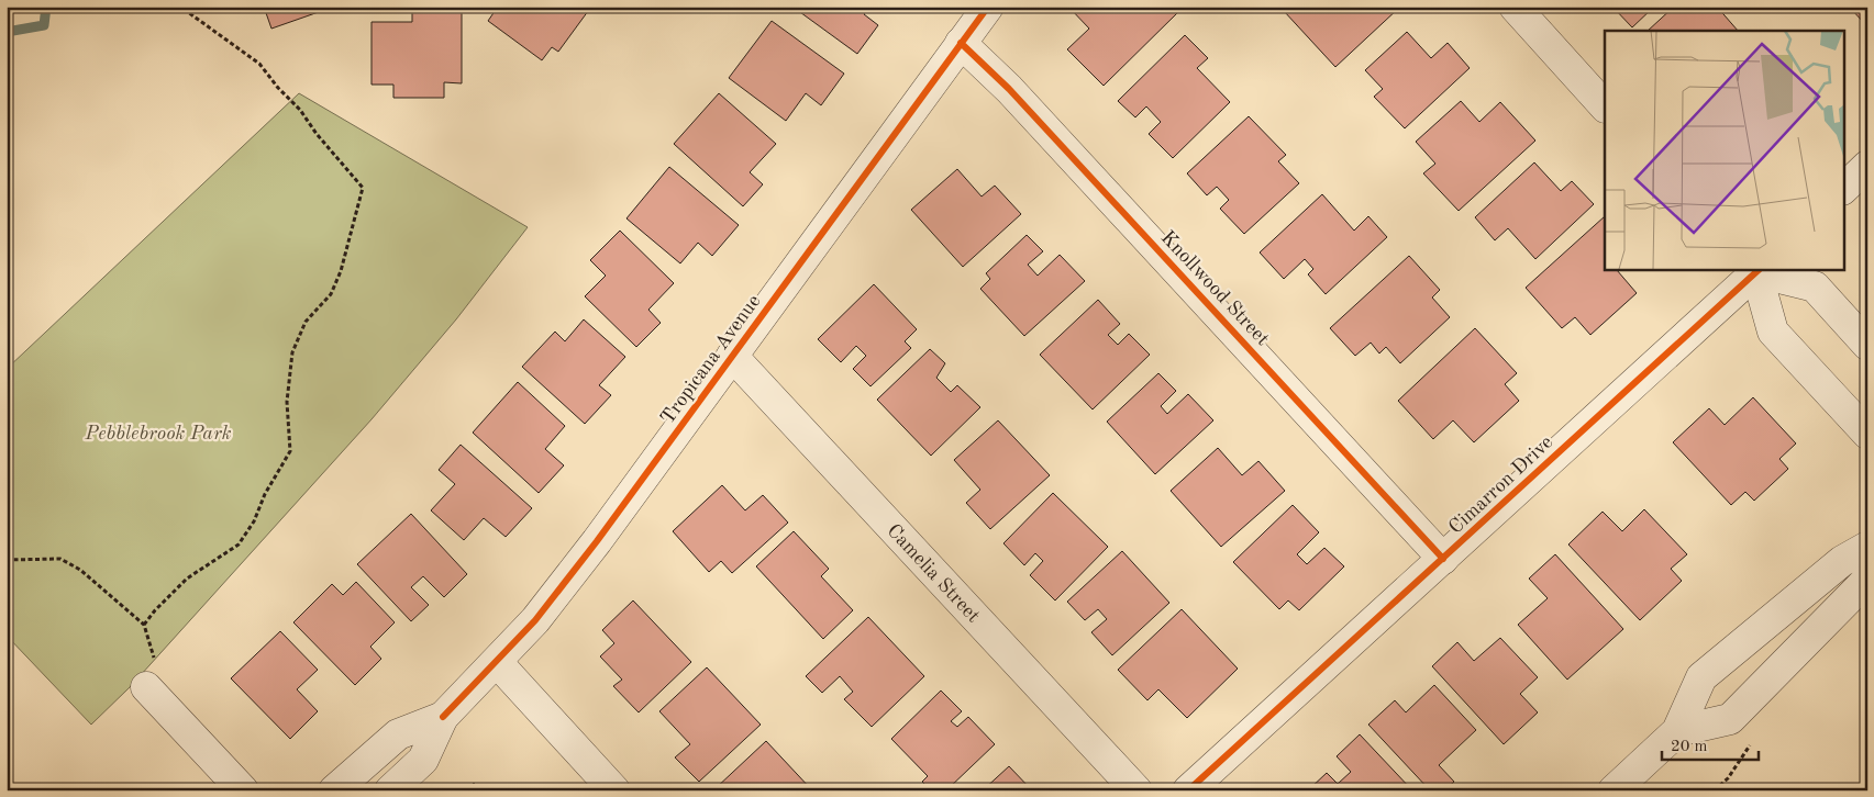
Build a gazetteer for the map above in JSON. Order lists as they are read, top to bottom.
{
  "streets": {
    "street": [
      "Knollwood Street",
      "Tropicana Avenue",
      "Cimarron Drive",
      "Camelia Street"
    ]
  },
  "crossings": [
    ["Knollwood Street", "Tropicana Avenue"],
    ["Knollwood Street", "Cimarron Drive"],
    ["Tropicana Avenue", "Camelia Street"]
  ],
  "parks": ["Pebblebrook Park"],
  "scale_bar": "20 m"
}
